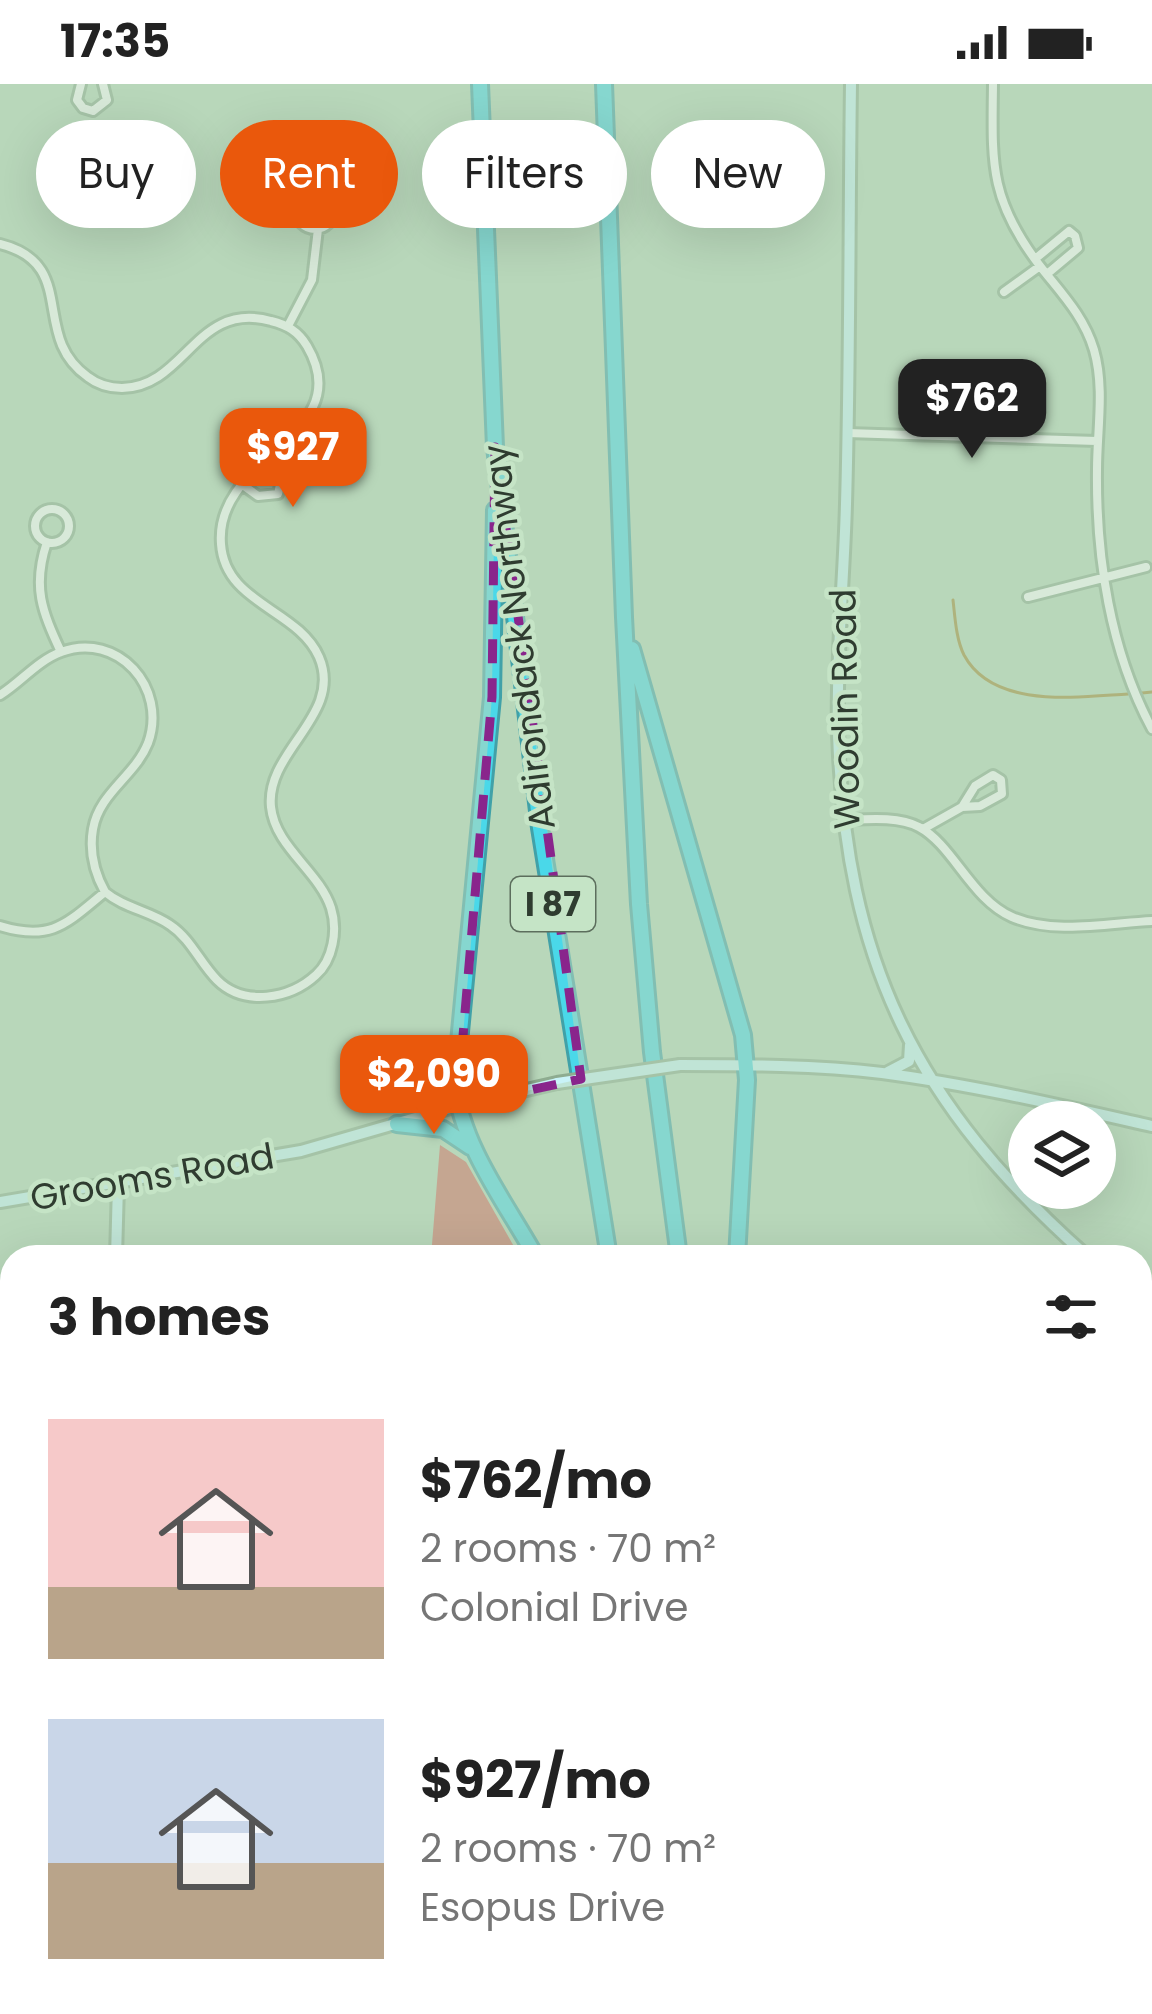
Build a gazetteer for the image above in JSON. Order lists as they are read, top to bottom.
{
  "streets": {
    "highway": ["Adirondack Northway", "I 87"],
    "street": ["Woodin Road", "Grooms Road"]
  },
  "crossings": [
    ["Woodin Road", "Grooms Road"]
  ],
  "page": {
    "status": "17:35",
    "chip": [
      "Buy",
      "Rent",
      "Filters",
      "New"
    ],
    "price": ["$762", "$927", "$2,090"],
    "heading": "3 homes",
    "list": [
      {
        "name": "$762/mo",
        "note": "2 rooms · 70 m² · Colonial Drive"
      },
      {
        "name": "$927/mo",
        "note": "2 rooms · 70 m² · Esopus Drive"
      }
    ]
  }
}
